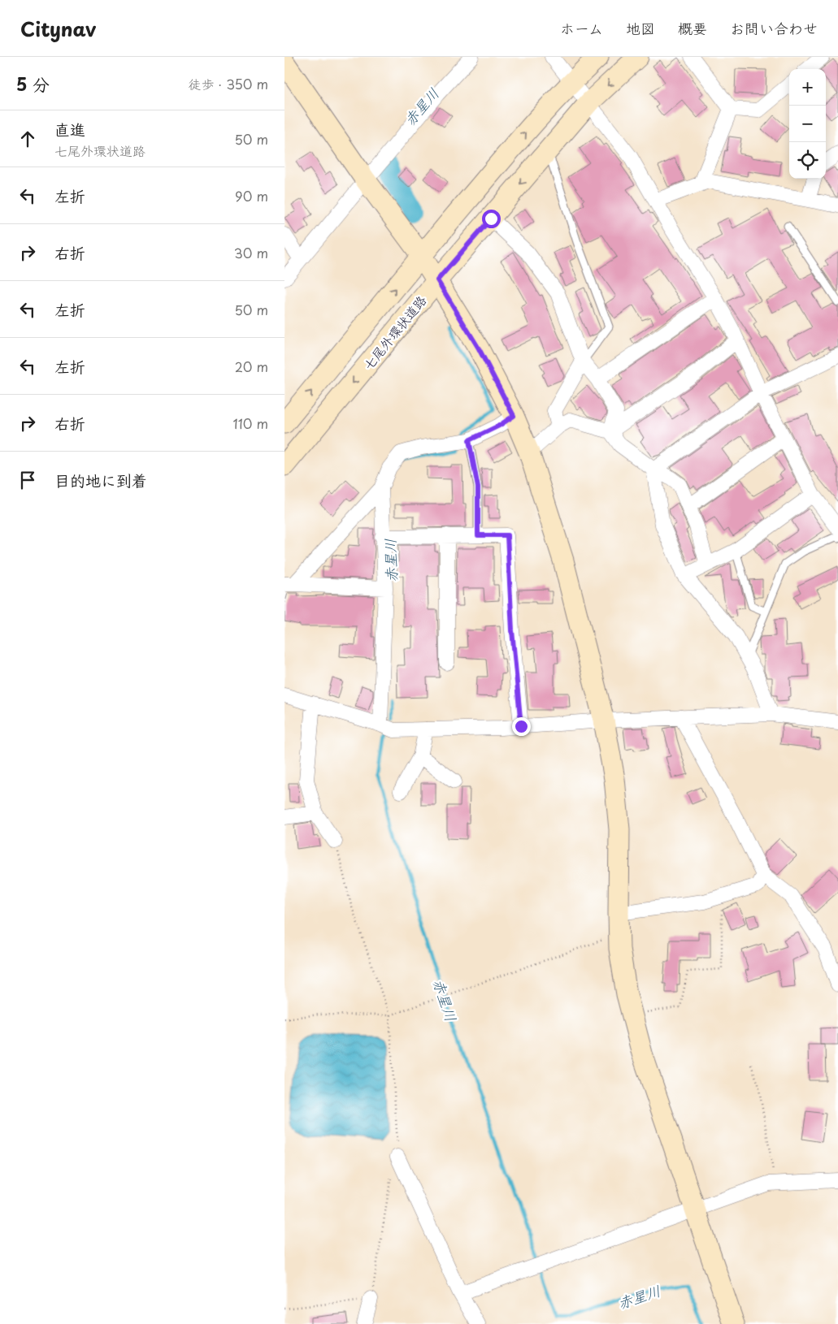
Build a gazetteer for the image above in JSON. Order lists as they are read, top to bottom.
{
  "streets": {
    "street": ["七尾外環状道路"]
  },
  "water": ["赤星川"],
  "page": {
    "header": "Citynav",
    "nav": [
      "ホーム",
      "地図",
      "概要",
      "お問い合わせ"
    ],
    "heading": ["5 分", "徒歩 · 350 m"],
    "map_buttons": ["+", "−"],
    "list": [
      ["直進", "七尾外環状道路", "50 m"],
      ["左折", "90 m"],
      ["右折", "30 m"],
      ["左折", "50 m"],
      ["左折", "20 m"],
      ["右折", "110 m"],
      "目的地に到着"
    ]
  }
}
